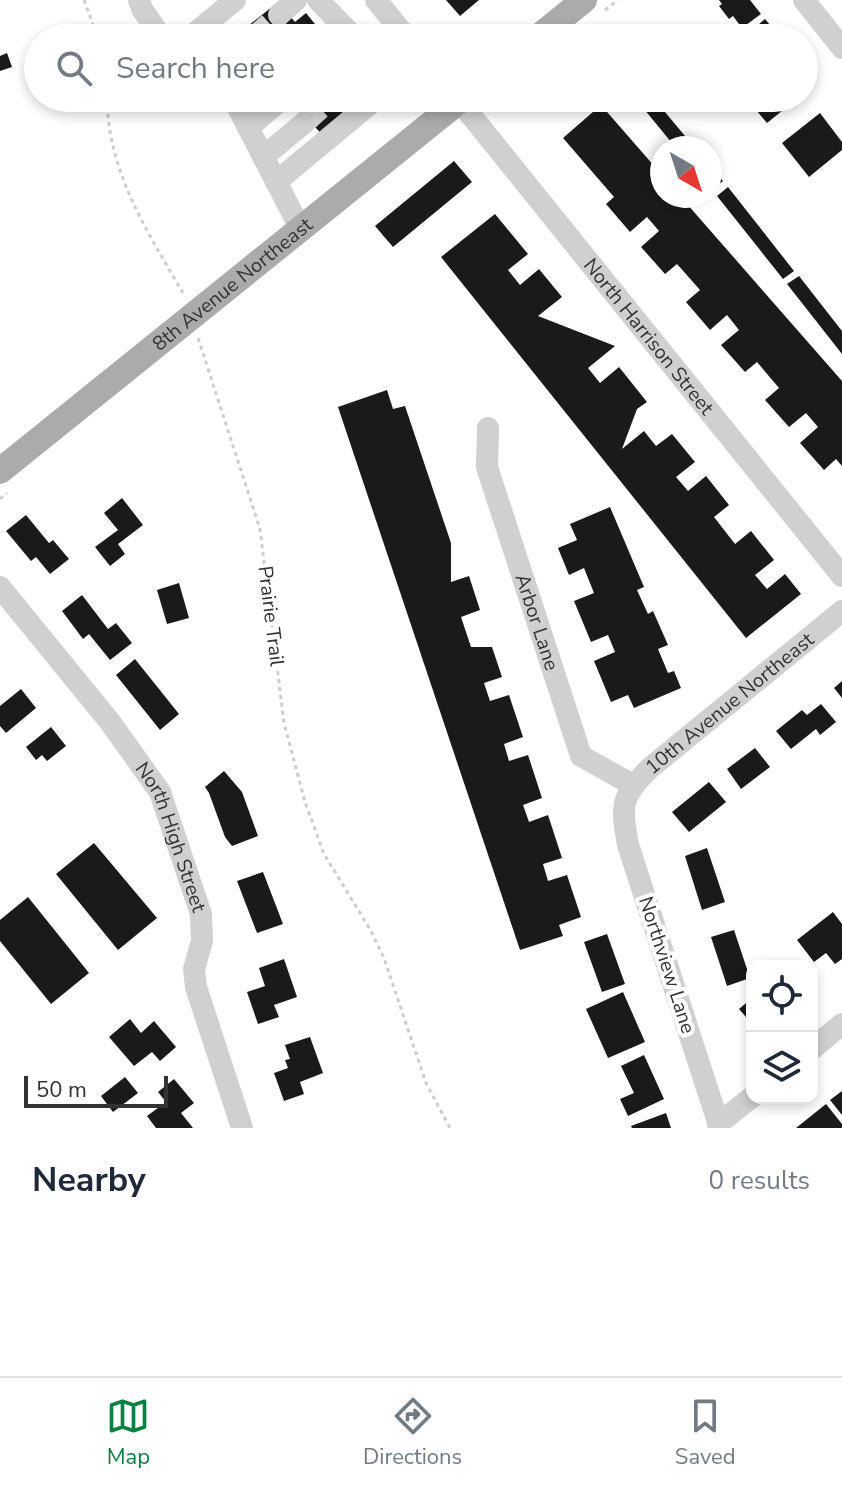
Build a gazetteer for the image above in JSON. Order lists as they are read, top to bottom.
{
  "streets": {
    "main road": ["8th Avenue Northeast"],
    "street": [
      "North Harrison Street",
      "Arbor Lane",
      "10th Avenue Northeast",
      "North High Street",
      "Northview Lane"
    ],
    "path": ["Prairie Trail"]
  },
  "crossings": [
    ["8th Avenue Northeast", "Prairie Trail"],
    ["Arbor Lane", "10th Avenue Northeast"],
    ["Arbor Lane", "Northview Lane"],
    ["10th Avenue Northeast", "Northview Lane"]
  ],
  "scale_bar": "50 m",
  "north": "bottom right",
  "page": {
    "search": "Search here",
    "scale": "50 m",
    "heading": ["Nearby", "0 results"],
    "nav": ["Map", "Directions", "Saved"]
  }
}
